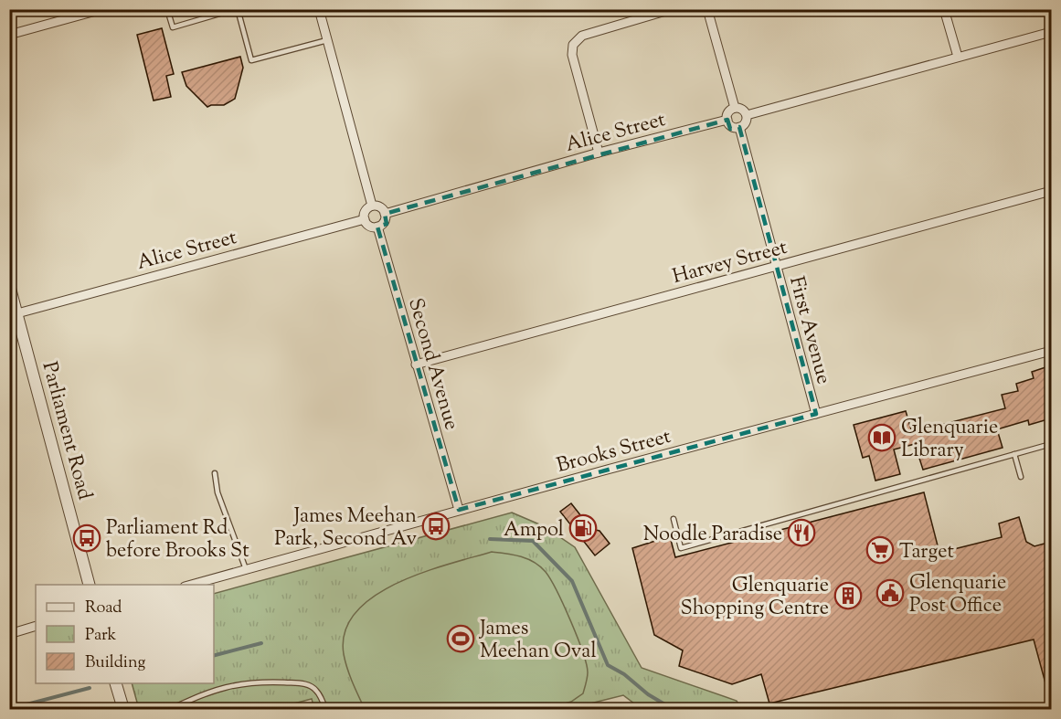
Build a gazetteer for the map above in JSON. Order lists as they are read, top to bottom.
{
  "streets": {
    "street": [
      "Alice Street",
      "Harvey Street",
      "First Avenue",
      "Second Avenue",
      "Parliament Road",
      "Brooks Street"
    ]
  },
  "crossings": [
    ["Alice Street", "First Avenue"],
    ["Alice Street", "Second Avenue"],
    ["Alice Street", "Parliament Road"],
    ["Harvey Street", "First Avenue"],
    ["Harvey Street", "Second Avenue"],
    ["First Avenue", "Brooks Street"],
    ["Second Avenue", "Brooks Street"]
  ],
  "places": {
    "library": ["Glenquarie Library"],
    "bus stop": ["James Meehan Park, Second Av", "Parliament Rd before Brooks St"],
    "fuel station": ["Ampol"],
    "restaurant": ["Noodle Paradise"],
    "supermarket": ["Target"],
    "public building": ["Glenquarie Post Office"],
    "building": ["Glenquarie Shopping Centre"],
    "sports": ["James Meehan Oval"]
  },
  "legend": ["Road", "Park", "Building"]
}
